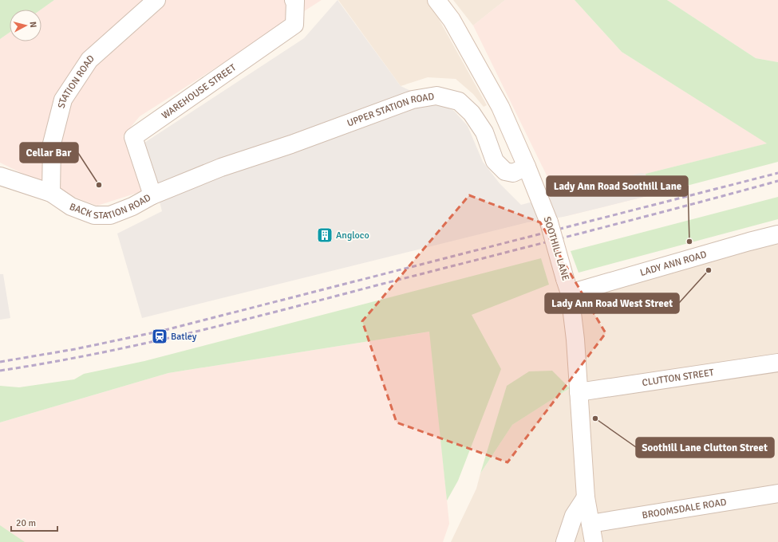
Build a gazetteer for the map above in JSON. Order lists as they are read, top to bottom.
{
  "streets": {
    "street": [
      "STATION ROAD",
      "WAREHOUSE STREET",
      "UPPER STATION ROAD",
      "BACK STATION ROAD",
      "SOOTHILL LANE",
      "LADY ANN ROAD",
      "CLUTTON STREET",
      "BROOMSDALE ROAD"
    ]
  },
  "crossings": [
    ["STATION ROAD", "BACK STATION ROAD"],
    ["WAREHOUSE STREET", "BACK STATION ROAD"],
    ["UPPER STATION ROAD", "BACK STATION ROAD"],
    ["UPPER STATION ROAD", "SOOTHILL LANE"],
    ["SOOTHILL LANE", "LADY ANN ROAD"],
    ["SOOTHILL LANE", "CLUTTON STREET"],
    ["SOOTHILL LANE", "BROOMSDALE ROAD"]
  ],
  "places": {
    "other": [
      "Cellar Bar",
      "Lady Ann Road Soothill Lane",
      "Lady Ann Road West Street",
      "Soothill Lane Clutton Street"
    ],
    "building": ["Angloco"],
    "station": ["Batley"]
  },
  "scale_bar": "20 m",
  "north": "right"
}
